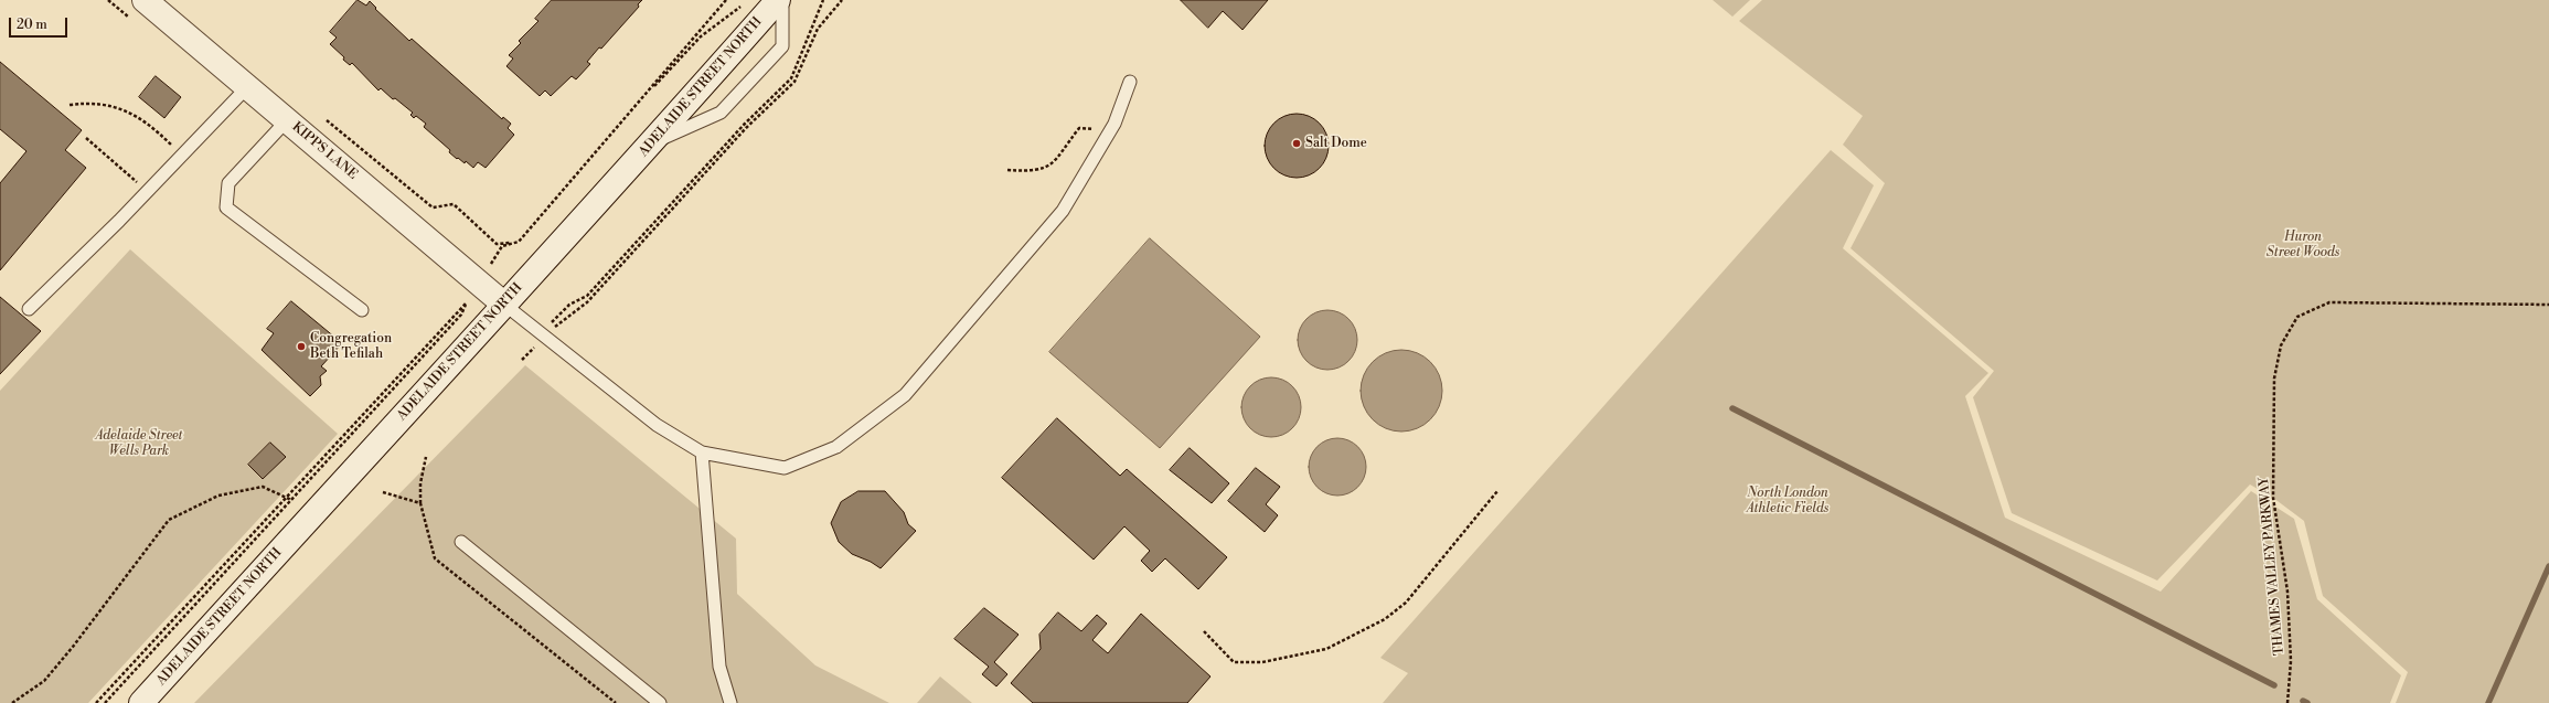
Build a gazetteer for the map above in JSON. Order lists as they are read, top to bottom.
{
  "streets": {
    "main road": ["ADELAIDE STREET NORTH", "KIPPS LANE"],
    "path": ["THAMES VALLEY PARKWAY"]
  },
  "crossings": [
    ["ADELAIDE STREET NORTH", "KIPPS LANE"]
  ],
  "parks": ["Huron Street Woods", "Adelaide Street Wells Park", "North London Athletic Fields"],
  "places": ["Salt Dome", "Congregation Beth Tefilah"],
  "scale_bar": "20 m"
}
